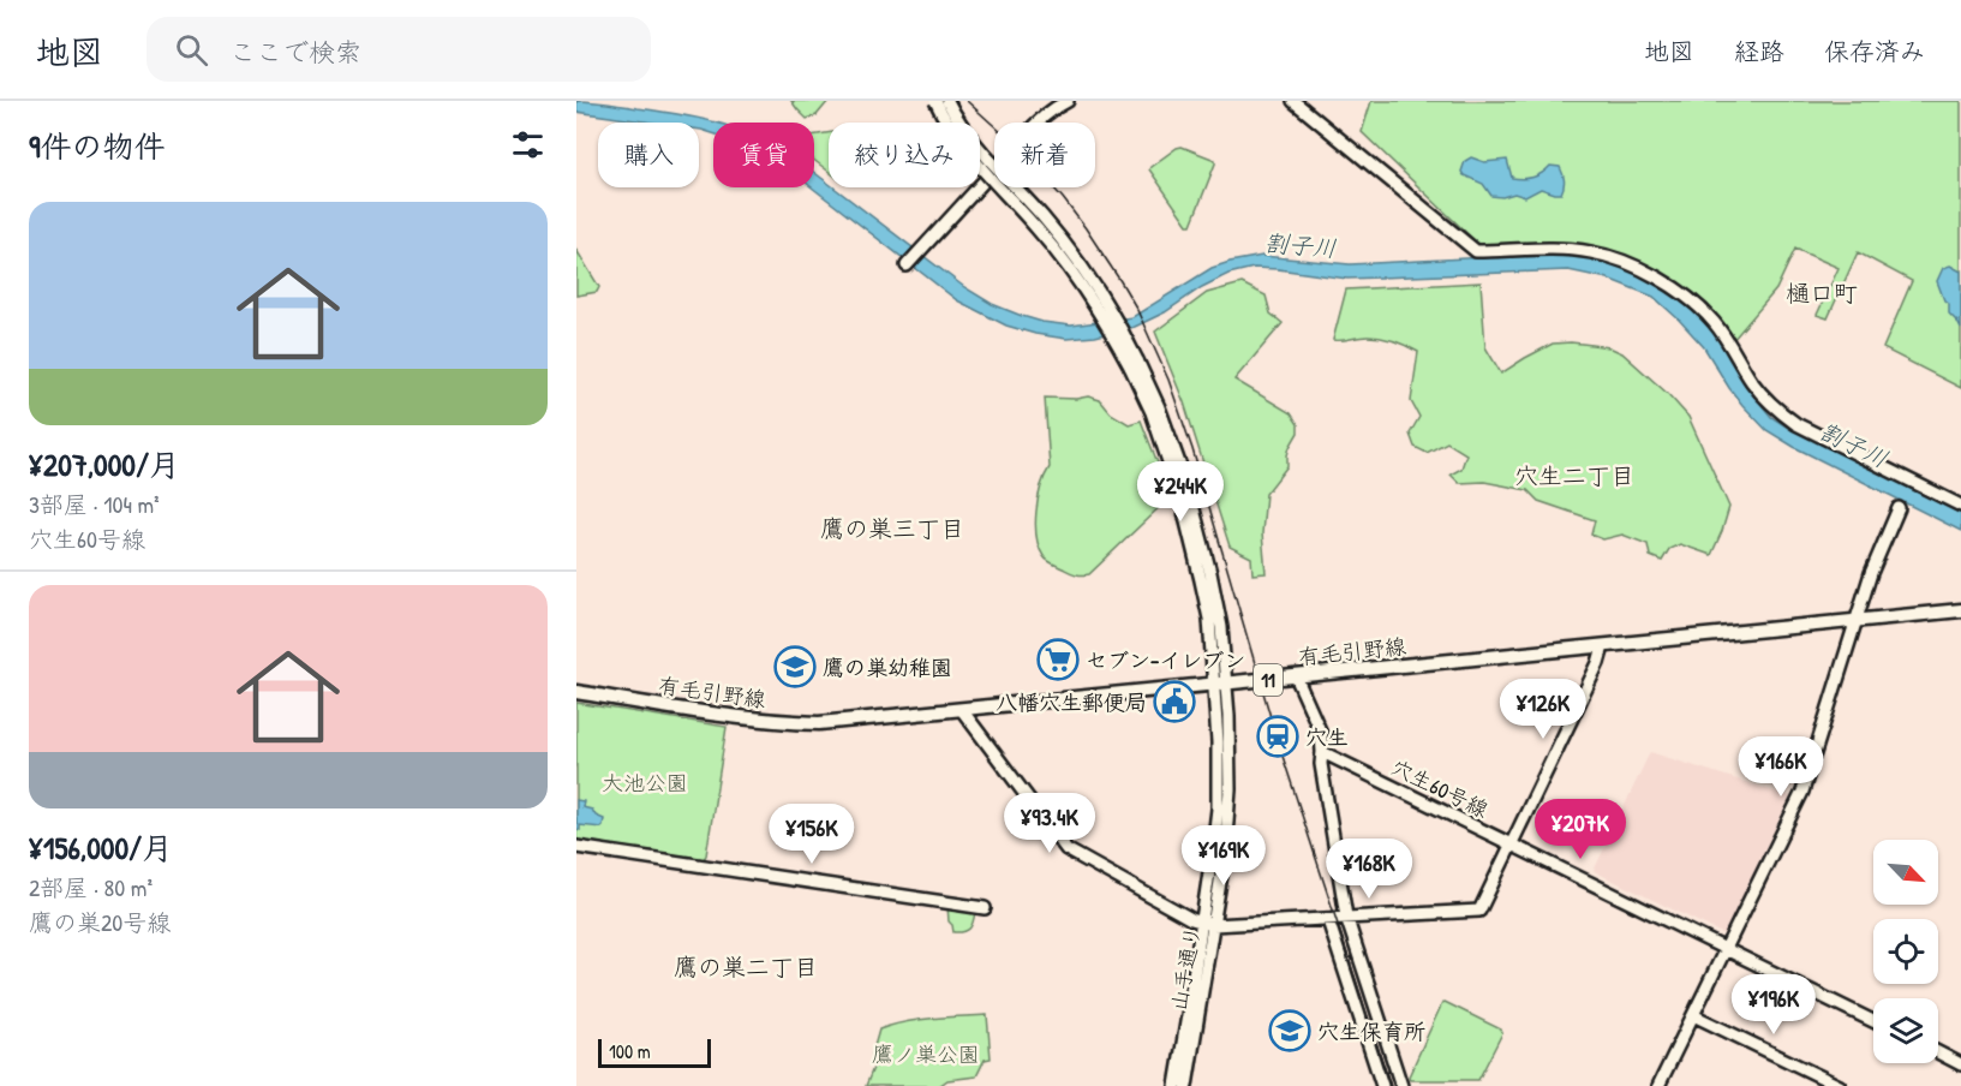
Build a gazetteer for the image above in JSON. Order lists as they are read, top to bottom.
{
  "streets": {
    "main road": ["有毛引野線", "11"],
    "street": ["穴生60号線", "山手通り"]
  },
  "crossings": [
    ["有毛引野線", "山手通り"]
  ],
  "districts": [
    "樋口町",
    "穴生二丁目",
    "鷹の巣三丁目",
    "鷹の巣二丁目"
  ],
  "water": ["割子川"],
  "parks": ["大池公園", "鷹ノ巣公園"],
  "places": {
    "supermarket": ["セブン-イレブン"],
    "school or university": ["鷹の巣幼稚園", "穴生保育所"],
    "public building": ["八幡穴生郵便局"],
    "station": ["穴生"]
  },
  "scale_bar": "100 m",
  "north": "bottom right",
  "page": {
    "header": "地図",
    "search": "ここで検索",
    "nav": ["地図", "経路", "保存済み"],
    "heading": "9件の物件",
    "chip": [
      "購入",
      "賃貸",
      "絞り込み",
      "新着"
    ],
    "list": [
      {
        "name": "¥207,000/月",
        "note": "3部屋 · 104 m² · 穴生60号線"
      },
      {
        "name": "¥156,000/月",
        "note": "2部屋 · 80 m² · 鷹の巣20号線"
      }
    ],
    "price": [
      "¥244K",
      "¥126K",
      "¥166K",
      "¥93.4K",
      "¥207K",
      "¥156K",
      "¥169K",
      "¥168K",
      "¥196K"
    ],
    "scale": "100 m"
  }
}
